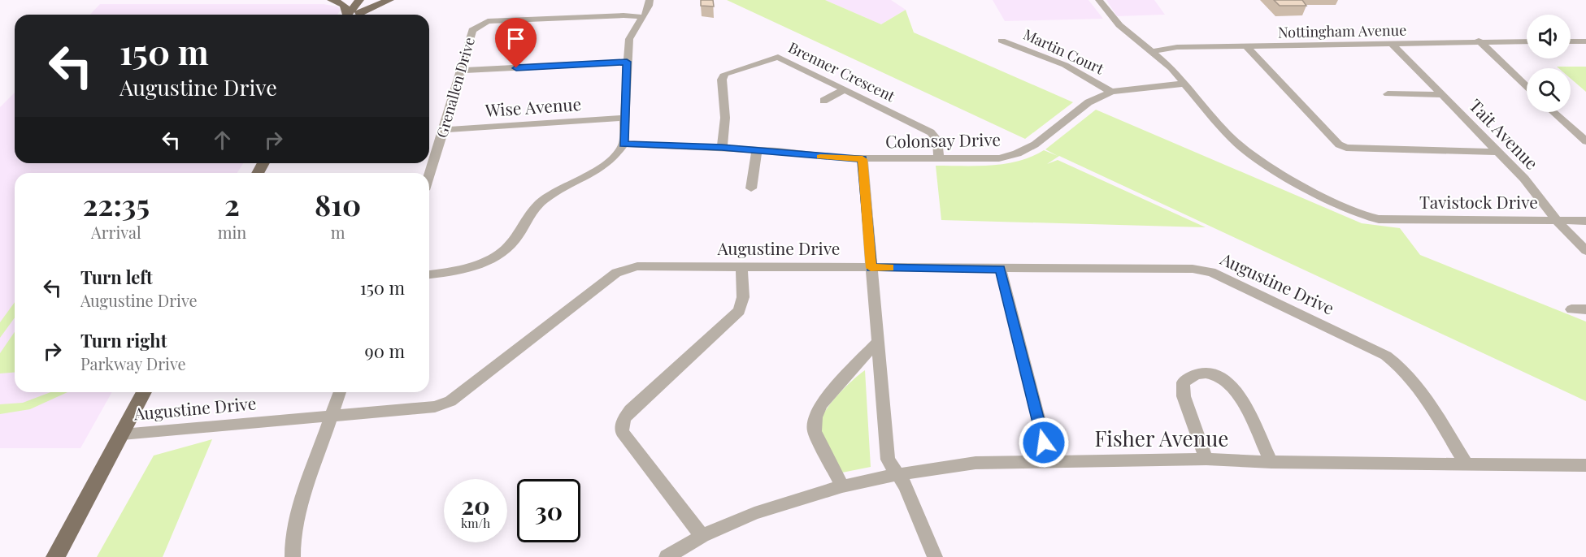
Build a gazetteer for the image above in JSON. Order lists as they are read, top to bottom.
{
  "streets": {
    "street": [
      "Nottingham Avenue",
      "Martin Court",
      "Brenner Crescent",
      "Grenallen Drive",
      "Wise Avenue",
      "Tait Avenue",
      "Colonsay Drive",
      "Tavistock Drive",
      "Augustine Drive",
      "Fisher Avenue"
    ]
  },
  "crossings": [
    ["Nottingham Avenue", "Tait Avenue"],
    ["Martin Court", "Colonsay Drive"],
    ["Brenner Crescent", "Colonsay Drive"],
    ["Grenallen Drive", "Wise Avenue"],
    ["Tait Avenue", "Tavistock Drive"],
    ["Colonsay Drive", "Tavistock Drive"],
    ["Augustine Drive", "Fisher Avenue"]
  ],
  "page": {
    "turn": ["150 m", "Augustine Drive"],
    "eta": [
      "22:35",
      "Arrival",
      "2",
      "min",
      "810",
      "m"
    ],
    "list": [
      {
        "name": "Turn left",
        "note": "Augustine Drive",
        "value": "150 m"
      },
      {
        "name": "Turn right",
        "note": "Parkway Drive",
        "value": "90 m"
      }
    ],
    "speed": "20 km/h",
    "limit": "30"
  }
}
